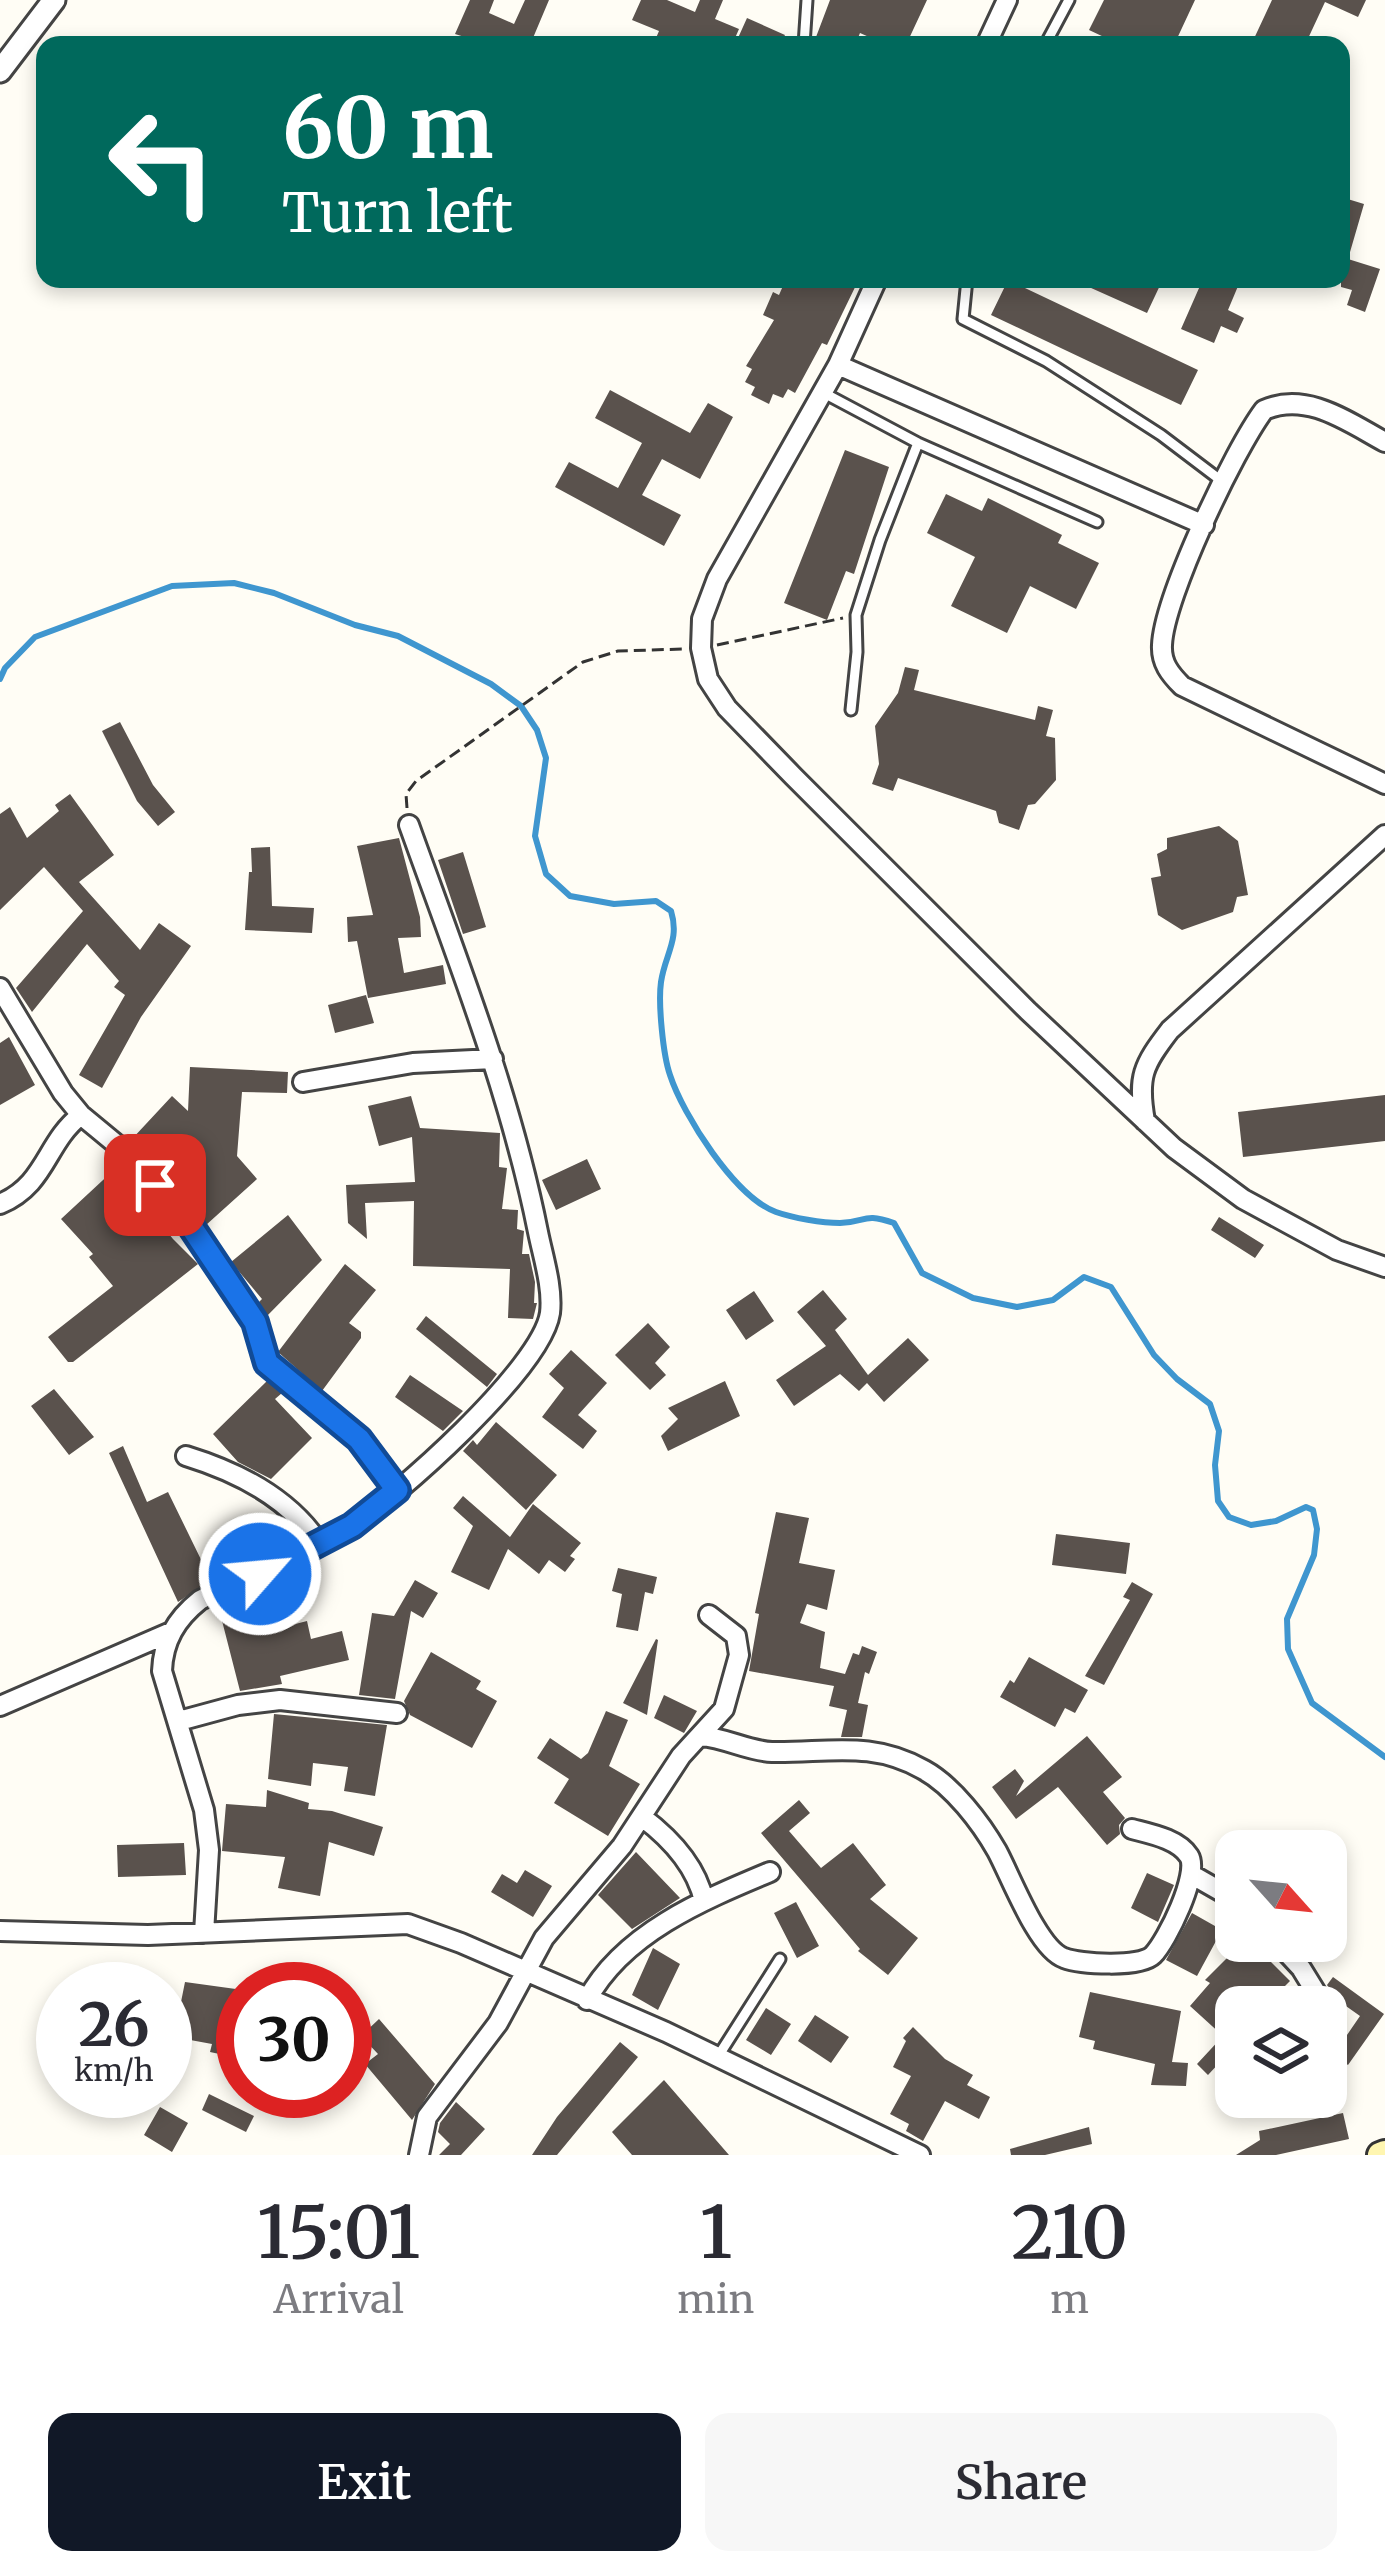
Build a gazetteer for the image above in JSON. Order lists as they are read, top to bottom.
{
  "north": "bottom right",
  "page": {
    "turn": ["60 m", "Turn left"],
    "speed": "26 km/h",
    "limit": "30",
    "eta": [
      "15:01",
      "Arrival",
      "1",
      "min",
      "210",
      "m"
    ],
    "buttons": ["Exit", "Share"]
  }
}
